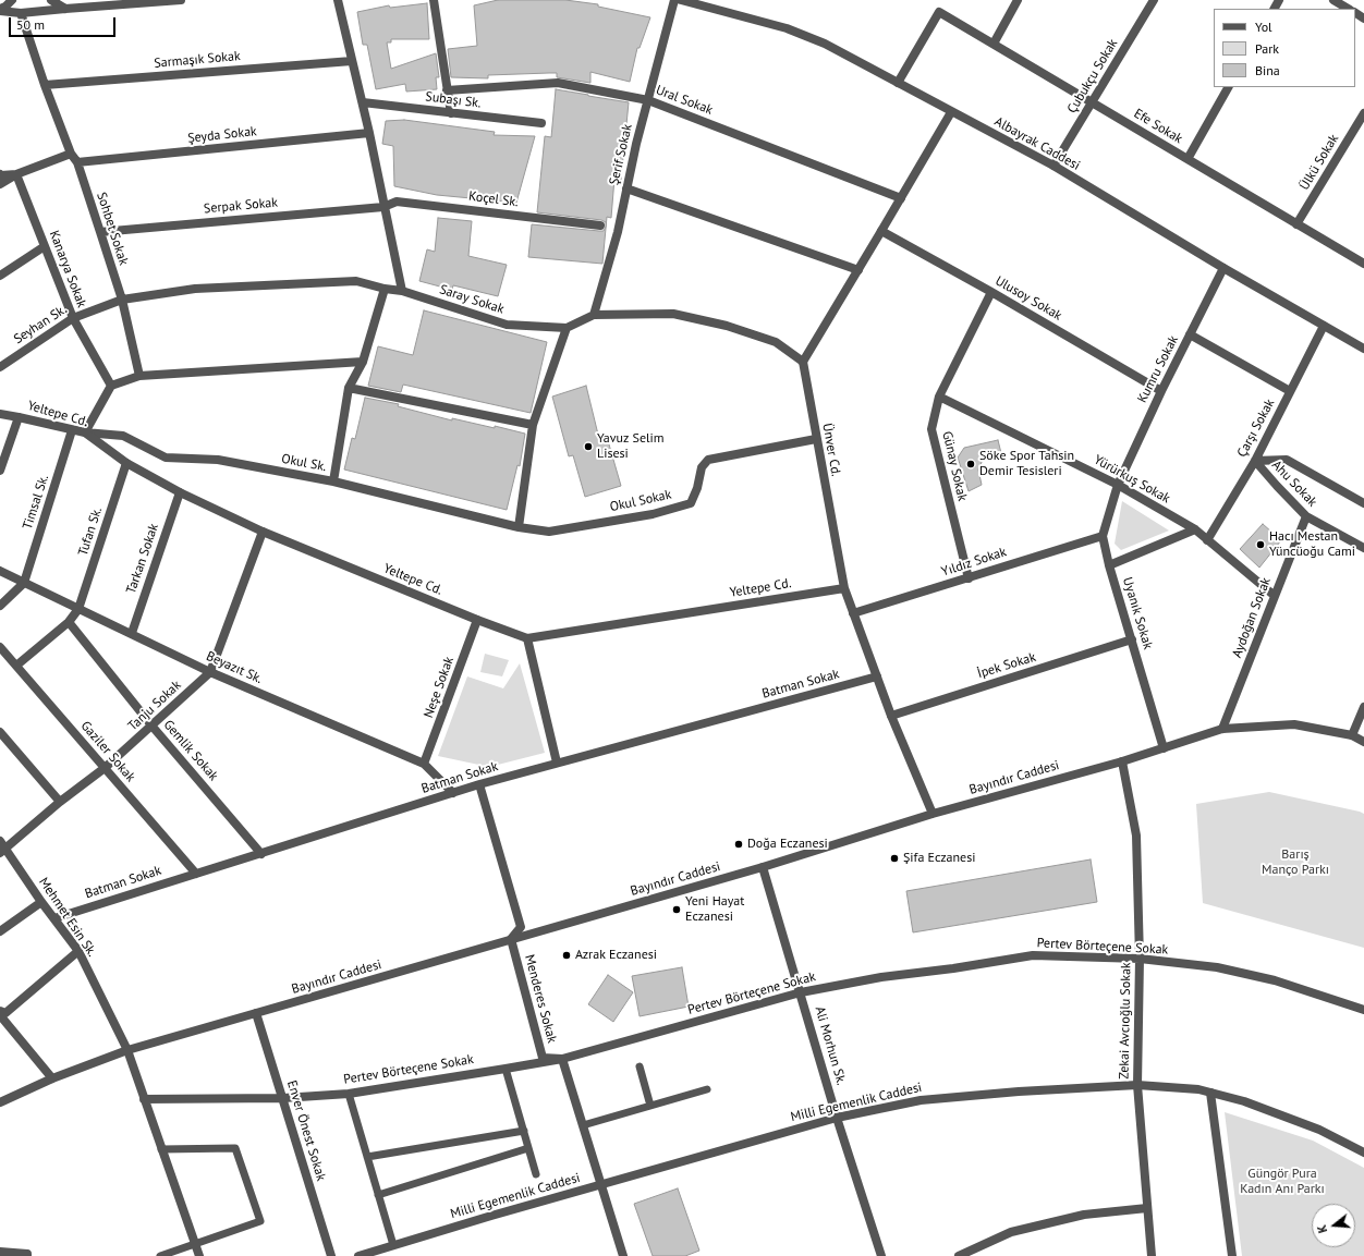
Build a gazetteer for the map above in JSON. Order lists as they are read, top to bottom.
{
  "streets": {
    "street": [
      "Sarmaşık Sokak",
      "Çubukçu Sokak",
      "Subaşı Sk.",
      "Ural Sokak",
      "Efe Sokak",
      "Şeyda Sokak",
      "Albayrak Caddesi",
      "Şerif Sokak",
      "Ülkü Sokak",
      "Koçel Sk.",
      "Serpak Sokak",
      "Sohbet Sokak",
      "Kanarya Sokak",
      "Ulusoy Sokak",
      "Saray Sokak",
      "Seyhan Sk.",
      "Kumru Sokak",
      "Yeltepe Cd.",
      "Çarşı Sokak",
      "Ünver Cd.",
      "Okul Sk.",
      "Günay Sokak",
      "Yürürkuş Sokak",
      "Ahu Sokak",
      "Okul Sokak",
      "Timsal Sk.",
      "Tufan Sk.",
      "Tarkan Sokak",
      "Yıldız Sokak",
      "Uyanık Sokak",
      "Aydoğan Sokak",
      "İpek Sokak",
      "Beyazıt Sk.",
      "Batman Sokak",
      "Neşe Sokak",
      "Tanju Sokak",
      "Gemlik Sokak",
      "Gaziler Sokak",
      "Bayındır Caddesi",
      "Mehmet Esin Sk.",
      "Pertev Börteçene Sokak",
      "Menderes Sokak",
      "Zekai Avcıoğlu Sokak",
      "Ali Morhun Sk.",
      "Milli Egemenlik Caddesi",
      "Enver Önest Sokak"
    ]
  },
  "crossings": [
    ["Sarmaşık Sokak", "Sohbet Sokak"],
    ["Çubukçu Sokak", "Efe Sokak"],
    ["Çubukçu Sokak", "Albayrak Caddesi"],
    ["Ural Sokak", "Şerif Sokak"],
    ["Efe Sokak", "Albayrak Caddesi"],
    ["Efe Sokak", "Ülkü Sokak"],
    ["Şeyda Sokak", "Sohbet Sokak"],
    ["Albayrak Caddesi", "Kumru Sokak"],
    ["Albayrak Caddesi", "Çarşı Sokak"],
    ["Şerif Sokak", "Saray Sokak"],
    ["Koçel Sk.", "Serpak Sokak"],
    ["Serpak Sokak", "Sohbet Sokak"],
    ["Sohbet Sokak", "Saray Sokak"],
    ["Sohbet Sokak", "Seyhan Sk."],
    ["Kanarya Sokak", "Seyhan Sk."],
    ["Ulusoy Sokak", "Kumru Sokak"],
    ["Ulusoy Sokak", "Günay Sokak"],
    ["Saray Sokak", "Seyhan Sk."],
    ["Saray Sokak", "Ünver Cd."],
    ["Kumru Sokak", "Yürürkuş Sokak"],
    ["Kumru Sokak", "Uyanık Sokak"],
    ["Yeltepe Cd.", "Ünver Cd."],
    ["Yeltepe Cd.", "Okul Sk."],
    ["Yeltepe Cd.", "Timsal Sk."],
    ["Yeltepe Cd.", "Tufan Sk."],
    ["Yeltepe Cd.", "Tarkan Sokak"],
    ["Yeltepe Cd.", "Neşe Sokak"],
    ["Yeltepe Cd.", "Tanju Sokak"],
    ["Çarşı Sokak", "Yürürkuş Sokak"],
    ["Çarşı Sokak", "Ahu Sokak"],
    ["Ünver Cd.", "Okul Sokak"],
    ["Ünver Cd.", "Yıldız Sokak"],
    ["Ünver Cd.", "İpek Sokak"],
    ["Ünver Cd.", "Batman Sokak"],
    ["Ünver Cd.", "Bayındır Caddesi"],
    ["Okul Sk.", "Okul Sokak"],
    ["Günay Sokak", "Yürürkuş Sokak"],
    ["Günay Sokak", "Yıldız Sokak"],
    ["Yürürkuş Sokak", "Uyanık Sokak"],
    ["Yürürkuş Sokak", "Aydoğan Sokak"],
    ["Ahu Sokak", "Aydoğan Sokak"],
    ["Timsal Sk.", "Beyazıt Sk."],
    ["Tufan Sk.", "Beyazıt Sk."],
    ["Tufan Sk.", "Gemlik Sokak"],
    ["Tufan Sk.", "Gaziler Sokak"],
    ["Tarkan Sokak", "Beyazıt Sk."],
    ["Yıldız Sokak", "Uyanık Sokak"],
    ["Uyanık Sokak", "İpek Sokak"],
    ["Uyanık Sokak", "Bayındır Caddesi"],
    ["Aydoğan Sokak", "Bayındır Caddesi"],
    ["Beyazıt Sk.", "Batman Sokak"],
    ["Beyazıt Sk.", "Neşe Sokak"],
    ["Beyazıt Sk.", "Tanju Sokak"],
    ["Batman Sokak", "Gemlik Sokak"],
    ["Batman Sokak", "Gaziler Sokak"],
    ["Batman Sokak", "Mehmet Esin Sk."],
    ["Tanju Sokak", "Gemlik Sokak"],
    ["Tanju Sokak", "Gaziler Sokak"],
    ["Tanju Sokak", "Mehmet Esin Sk."],
    ["Bayındır Caddesi", "Mehmet Esin Sk."],
    ["Bayındır Caddesi", "Menderes Sokak"],
    ["Bayındır Caddesi", "Zekai Avcıoğlu Sokak"],
    ["Bayındır Caddesi", "Ali Morhun Sk."],
    ["Bayındır Caddesi", "Enver Önest Sokak"],
    ["Mehmet Esin Sk.", "Pertev Börteçene Sokak"],
    ["Pertev Börteçene Sokak", "Menderes Sokak"],
    ["Pertev Börteçene Sokak", "Zekai Avcıoğlu Sokak"],
    ["Pertev Börteçene Sokak", "Ali Morhun Sk."],
    ["Pertev Börteçene Sokak", "Enver Önest Sokak"],
    ["Menderes Sokak", "Milli Egemenlik Caddesi"],
    ["Zekai Avcıoğlu Sokak", "Milli Egemenlik Caddesi"],
    ["Ali Morhun Sk.", "Milli Egemenlik Caddesi"]
  ],
  "parks": ["Barış Manço Parkı", "Güngör Pura Kadın Anı Parkı"],
  "places": [
    "Yavuz Selim Lisesi",
    "Söke Spor Tahsin Demir Tesisleri",
    "Hacı Mestan Yüncüoğu Cami",
    "Doğa Eczanesi",
    "Şifa Eczanesi",
    "Yeni Hayat Eczanesi",
    "Azrak Eczanesi"
  ],
  "legend": ["Yol", "Park", "Bina"],
  "scale_bar": "50 m",
  "north": "left"
}
